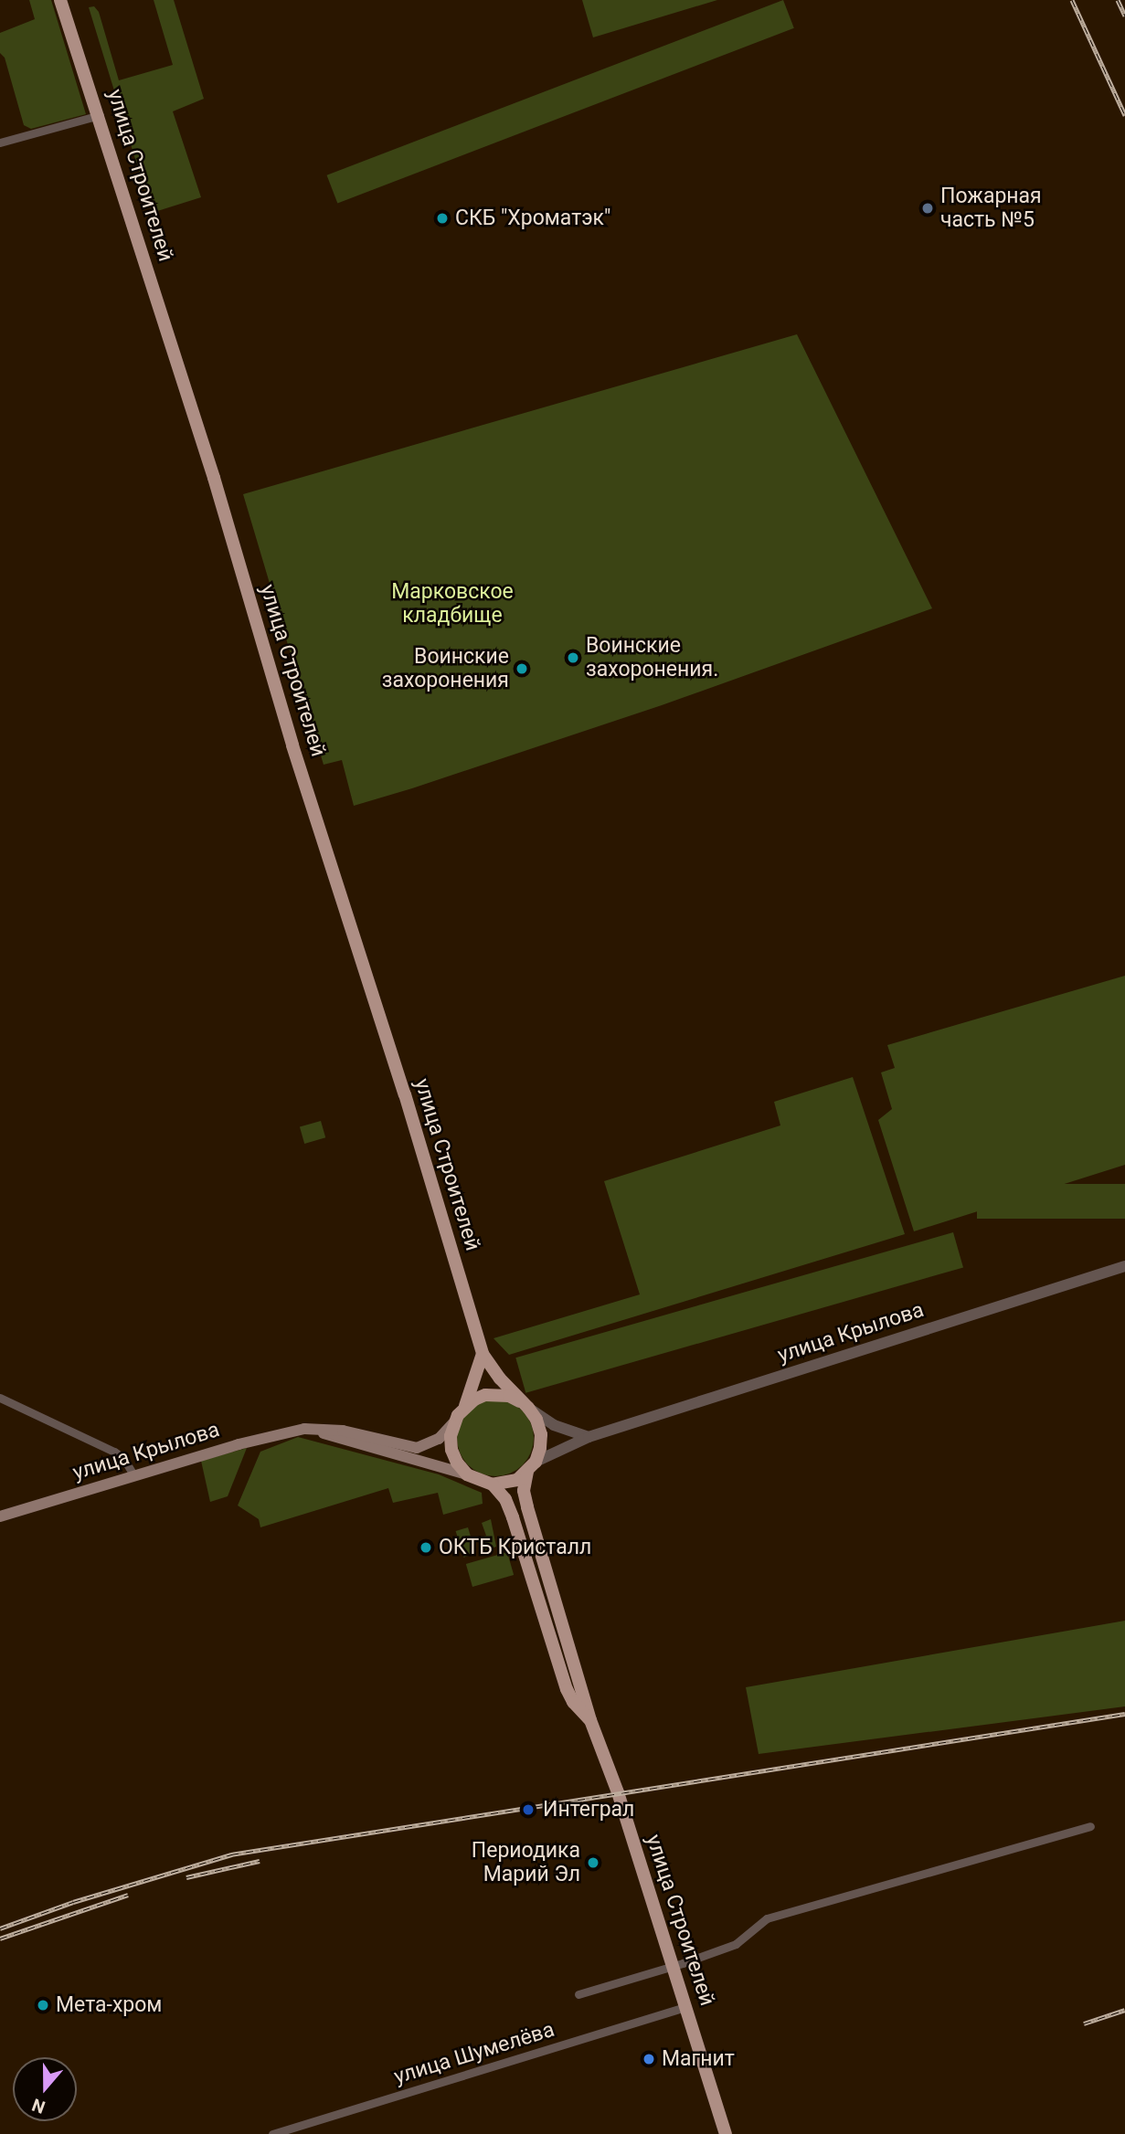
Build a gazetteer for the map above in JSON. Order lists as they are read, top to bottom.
{
  "streets": {
    "main road": ["улица Строителей", "улица Крылова"],
    "street": ["улица Шумелёва"]
  },
  "crossings": [
    ["улица Строителей", "улица Крылова"],
    ["улица Строителей", "улица Шумелёва"]
  ],
  "parks": ["Марковское кладбище"],
  "places": [
    "Пожарная часть №5",
    "СКБ \"Хроматэк\"",
    "Воинские захоронения.",
    "Воинские захоронения",
    "ОКТБ Кристалл",
    "Интеграл",
    "Периодика Марий Эл",
    "Мета-хром",
    "Магнит"
  ],
  "north": "bottom"
}
